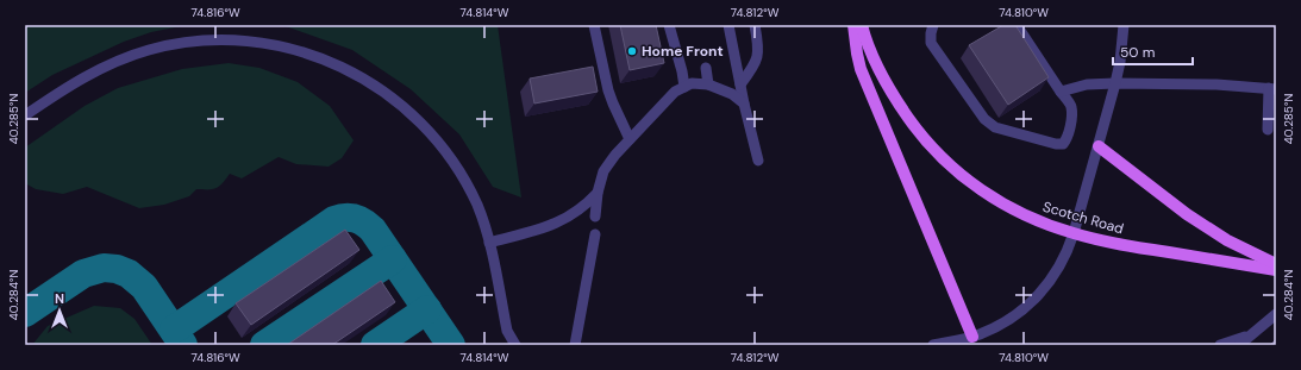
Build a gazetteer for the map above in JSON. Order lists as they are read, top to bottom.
{
  "streets": {
    "main road": ["Scotch Road"]
  },
  "places": ["Home Front"],
  "scale_bar": "50 m",
  "north": "top",
  "coordinates": [
    "74.816°W",
    "74.814°W",
    "74.812°W",
    "74.810°W",
    "40.285°N",
    "40.284°N"
  ]
}
